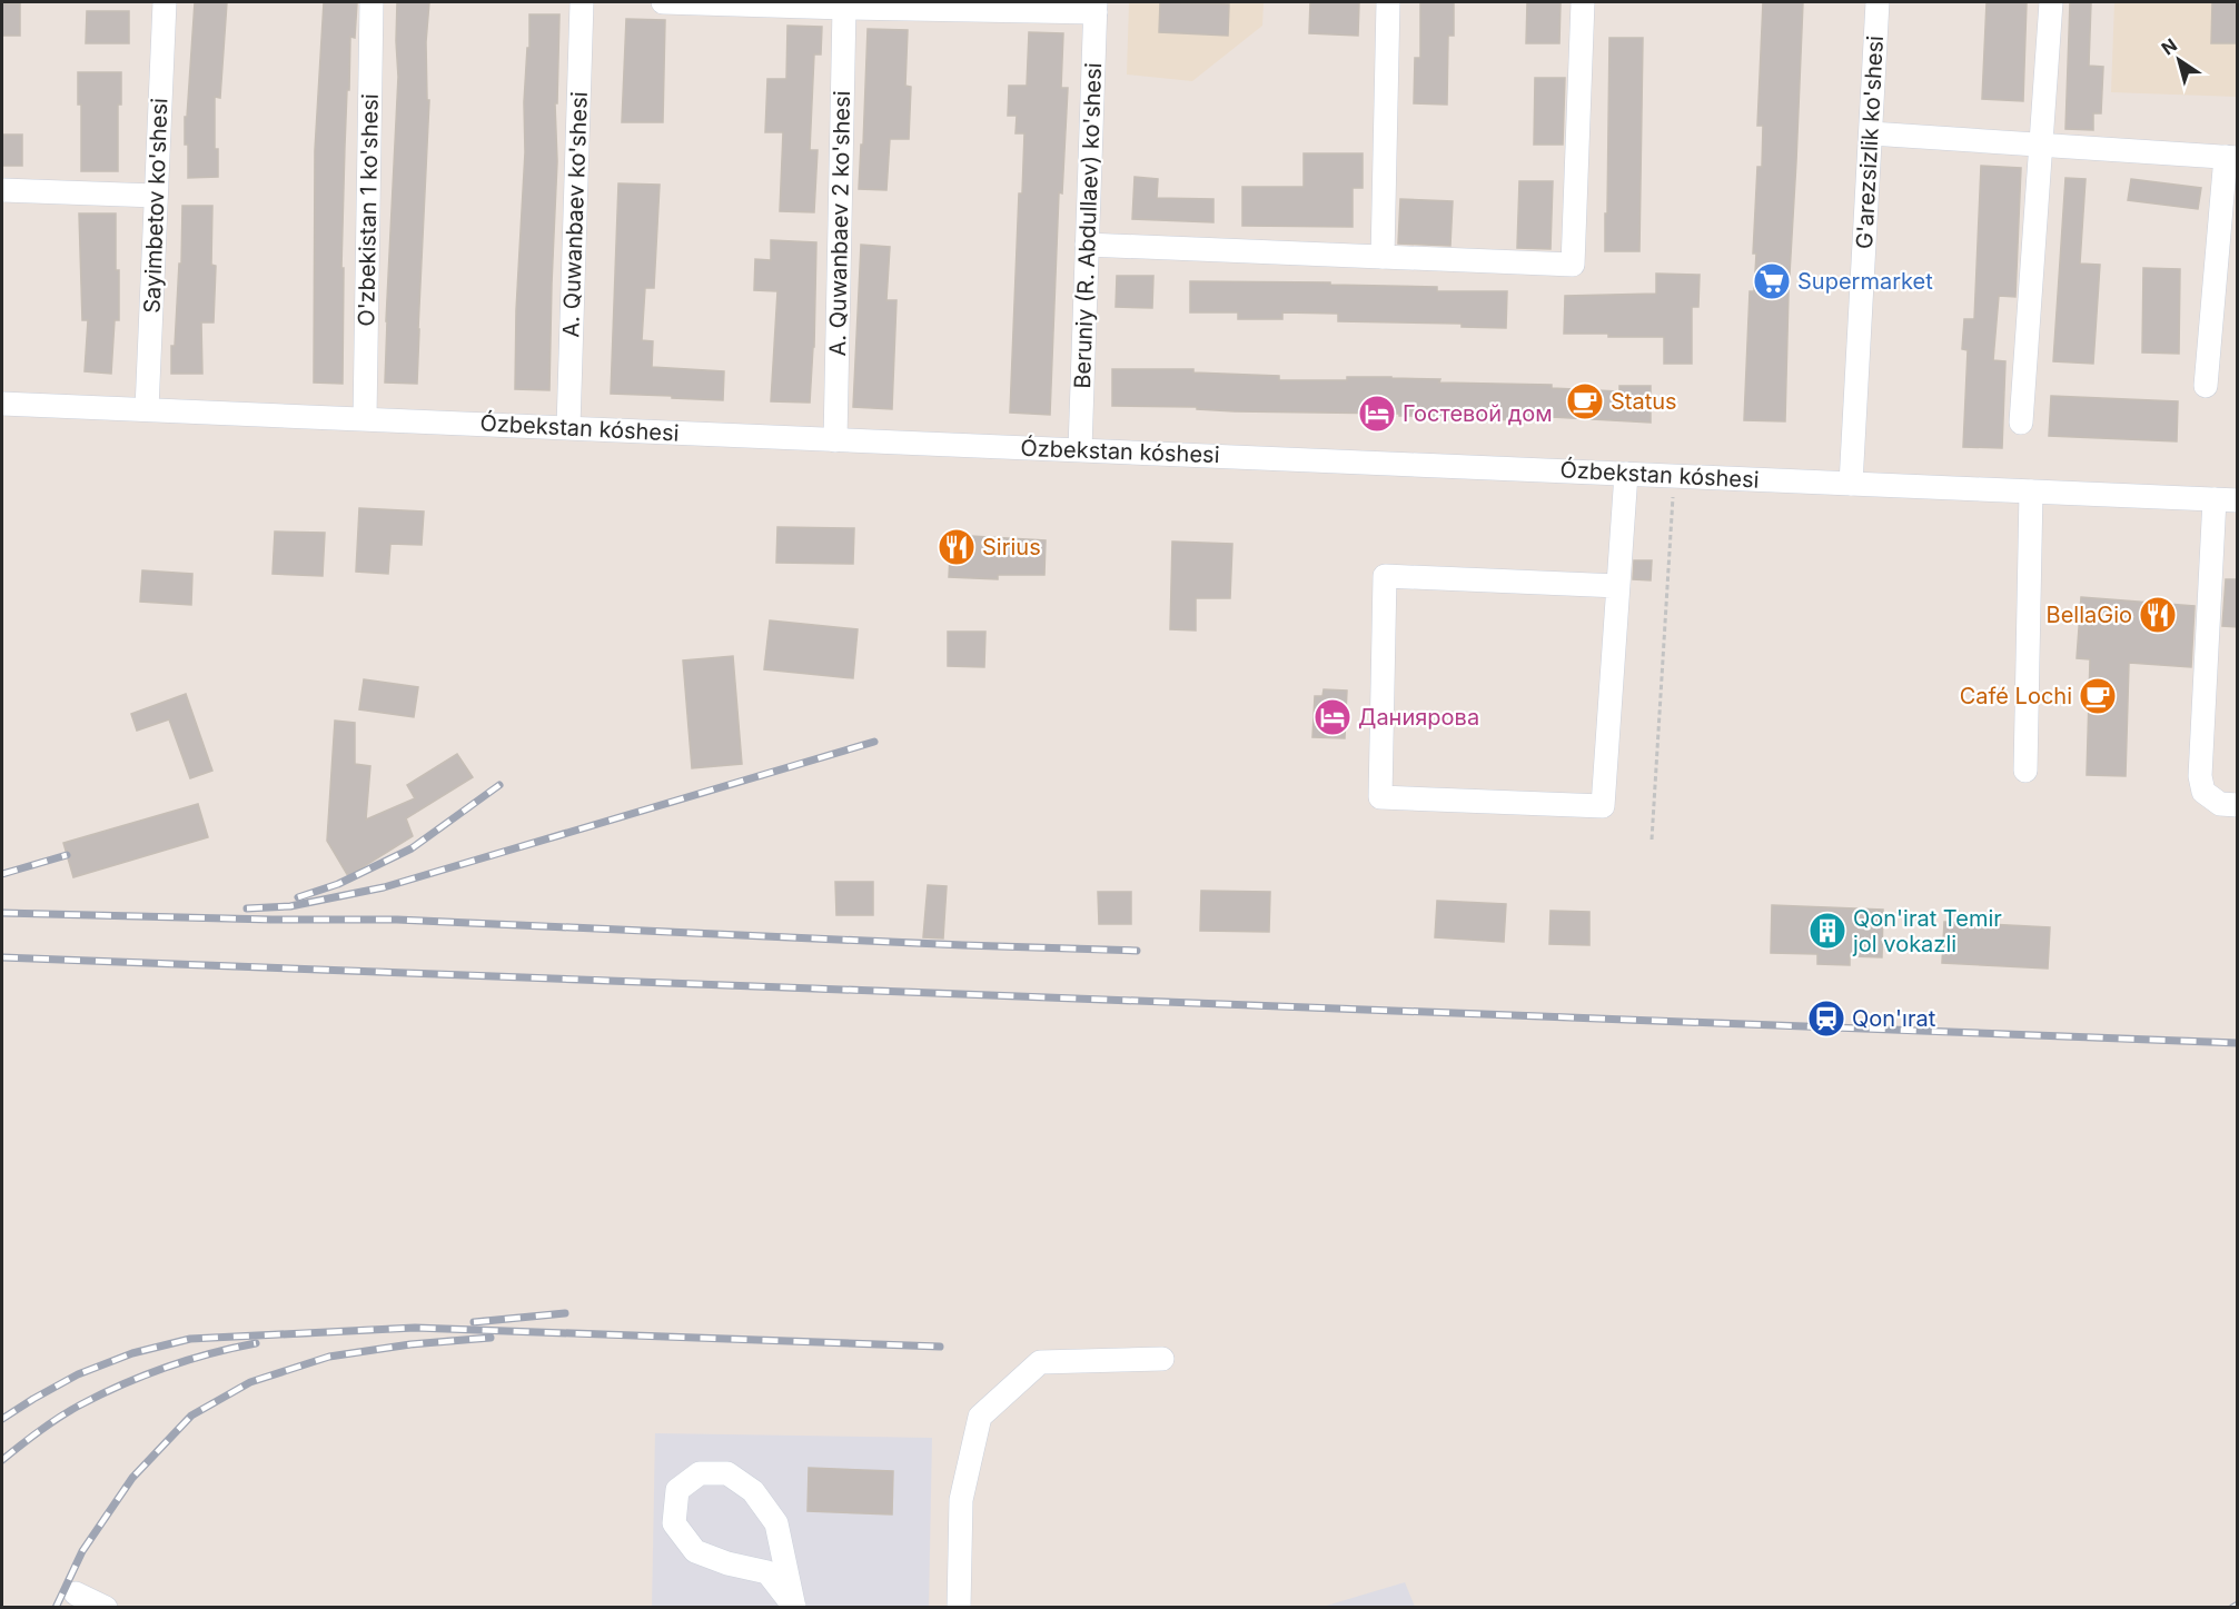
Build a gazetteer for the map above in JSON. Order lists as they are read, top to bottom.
{
  "streets": {
    "street": [
      "G'arezsizlik ko'shesi",
      "Sayimbetov ko'shesi",
      "O'zbekistan 1 ko'shesi",
      "A. Quwanbaev ko'shesi",
      "A. Quwanbaev 2 ko'shesi",
      "Beruniy (R. Abdullaev) ko'shesi",
      "Ózbekstan kóshesi"
    ]
  },
  "crossings": [
    ["G'arezsizlik ko'shesi", "Ózbekstan kóshesi"],
    ["Sayimbetov ko'shesi", "Ózbekstan kóshesi"],
    ["O'zbekistan 1 ko'shesi", "Ózbekstan kóshesi"],
    ["A. Quwanbaev ko'shesi", "Ózbekstan kóshesi"],
    ["A. Quwanbaev 2 ko'shesi", "Ózbekstan kóshesi"],
    ["Beruniy (R. Abdullaev) ko'shesi", "Ózbekstan kóshesi"]
  ],
  "places": {
    "supermarket": ["Supermarket"],
    "cafe": ["Status", "Café Lochi"],
    "hotel": ["Гостевой дом", "Даниярова"],
    "restaurant": ["Sirius", "BellaGio"],
    "building": ["Qon'irat Temir jol vokazli"],
    "station": ["Qon'ırat"]
  },
  "north": "top left"
}
